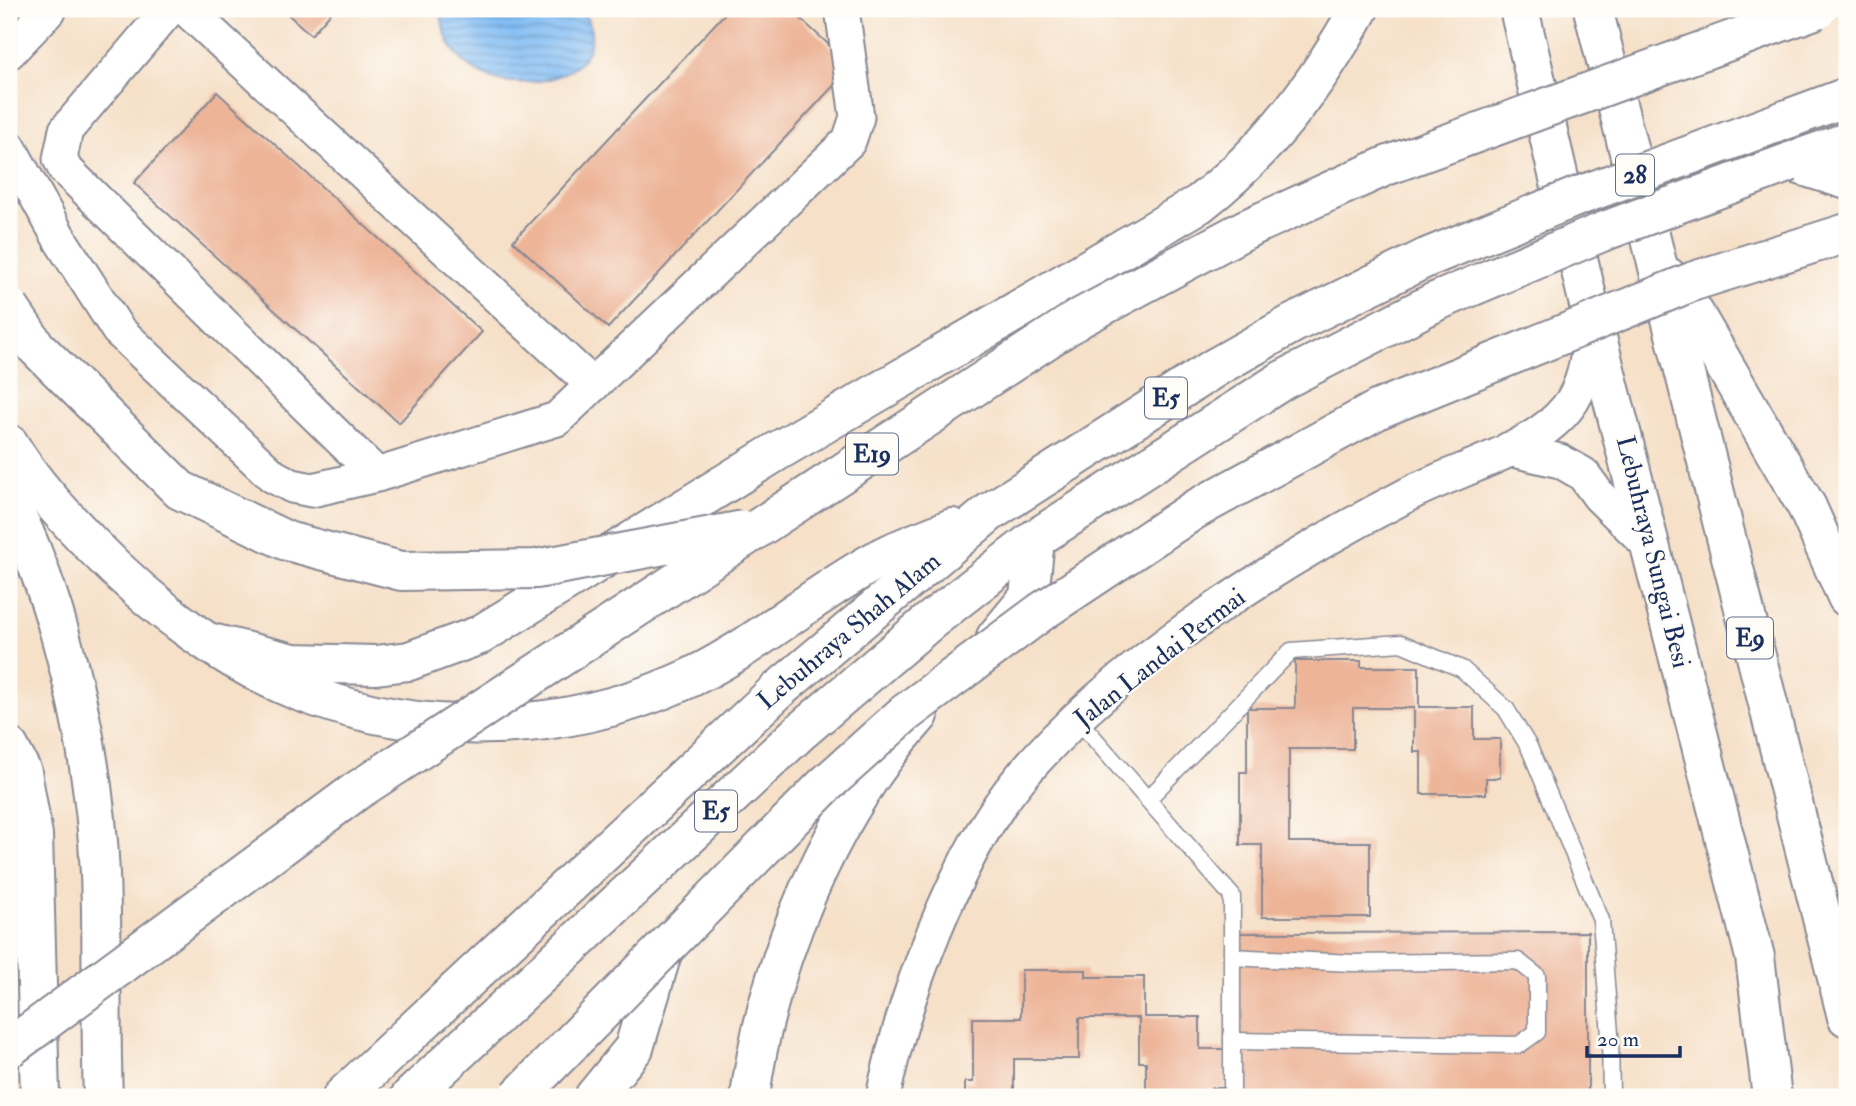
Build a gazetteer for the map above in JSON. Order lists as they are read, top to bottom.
{
  "streets": {
    "highway": [
      "28",
      "E5",
      "E19",
      "Lebuhraya Sungai Besi",
      "Lebuhraya Shah Alam",
      "E9"
    ],
    "street": ["Jalan Landai Permai"]
  },
  "crossings": [
    ["28", "Lebuhraya Shah Alam"],
    ["Lebuhraya Sungai Besi", "Jalan Landai Permai"]
  ],
  "scale_bar": "20 m"
}
